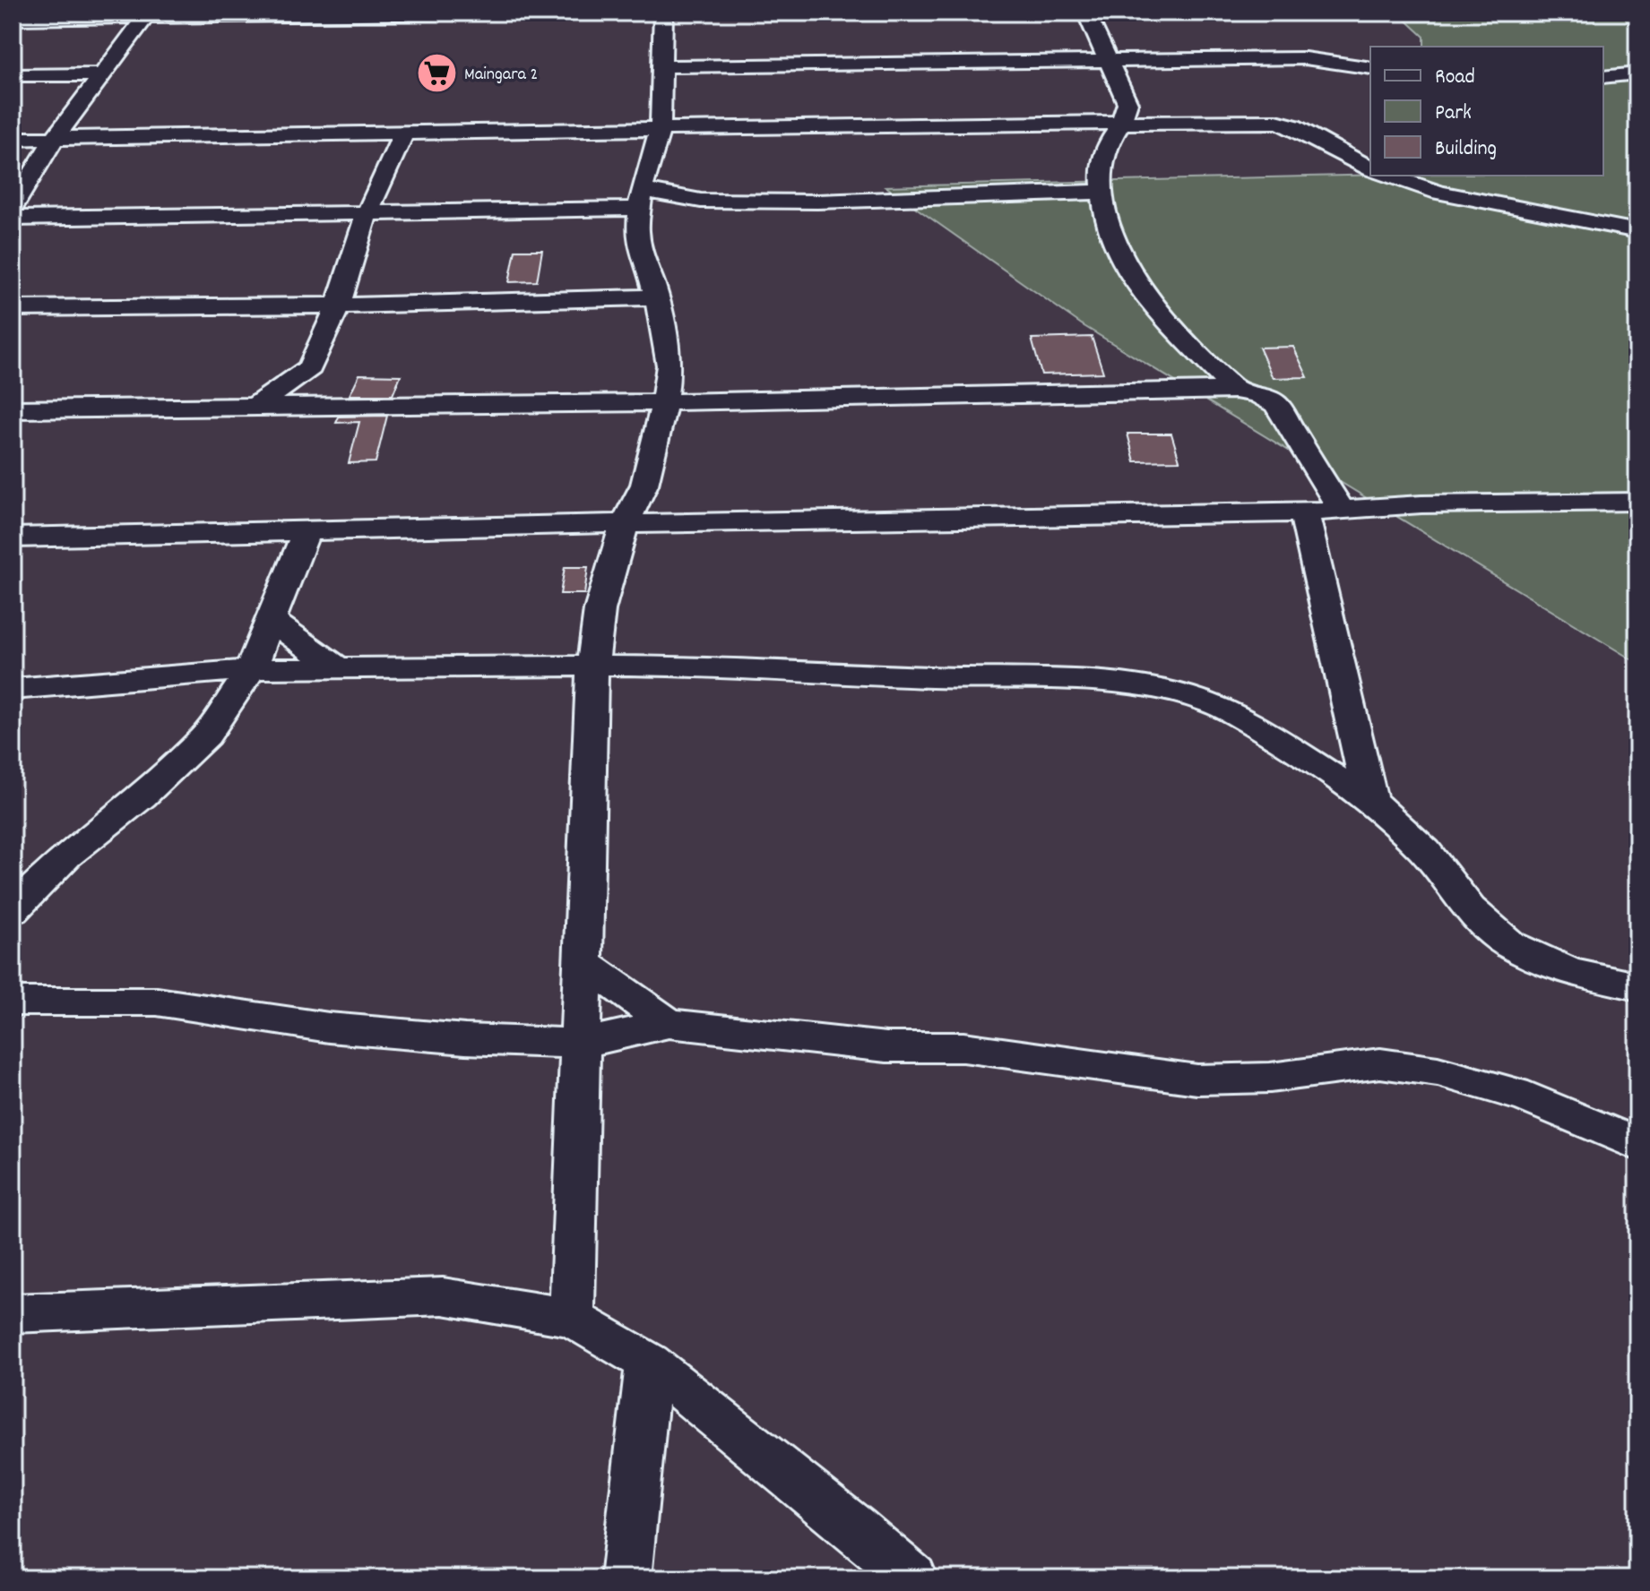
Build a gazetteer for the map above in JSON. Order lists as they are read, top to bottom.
{
  "places": {
    "supermarket": ["Maingara 2"]
  },
  "legend": ["Road", "Park", "Building"]
}
